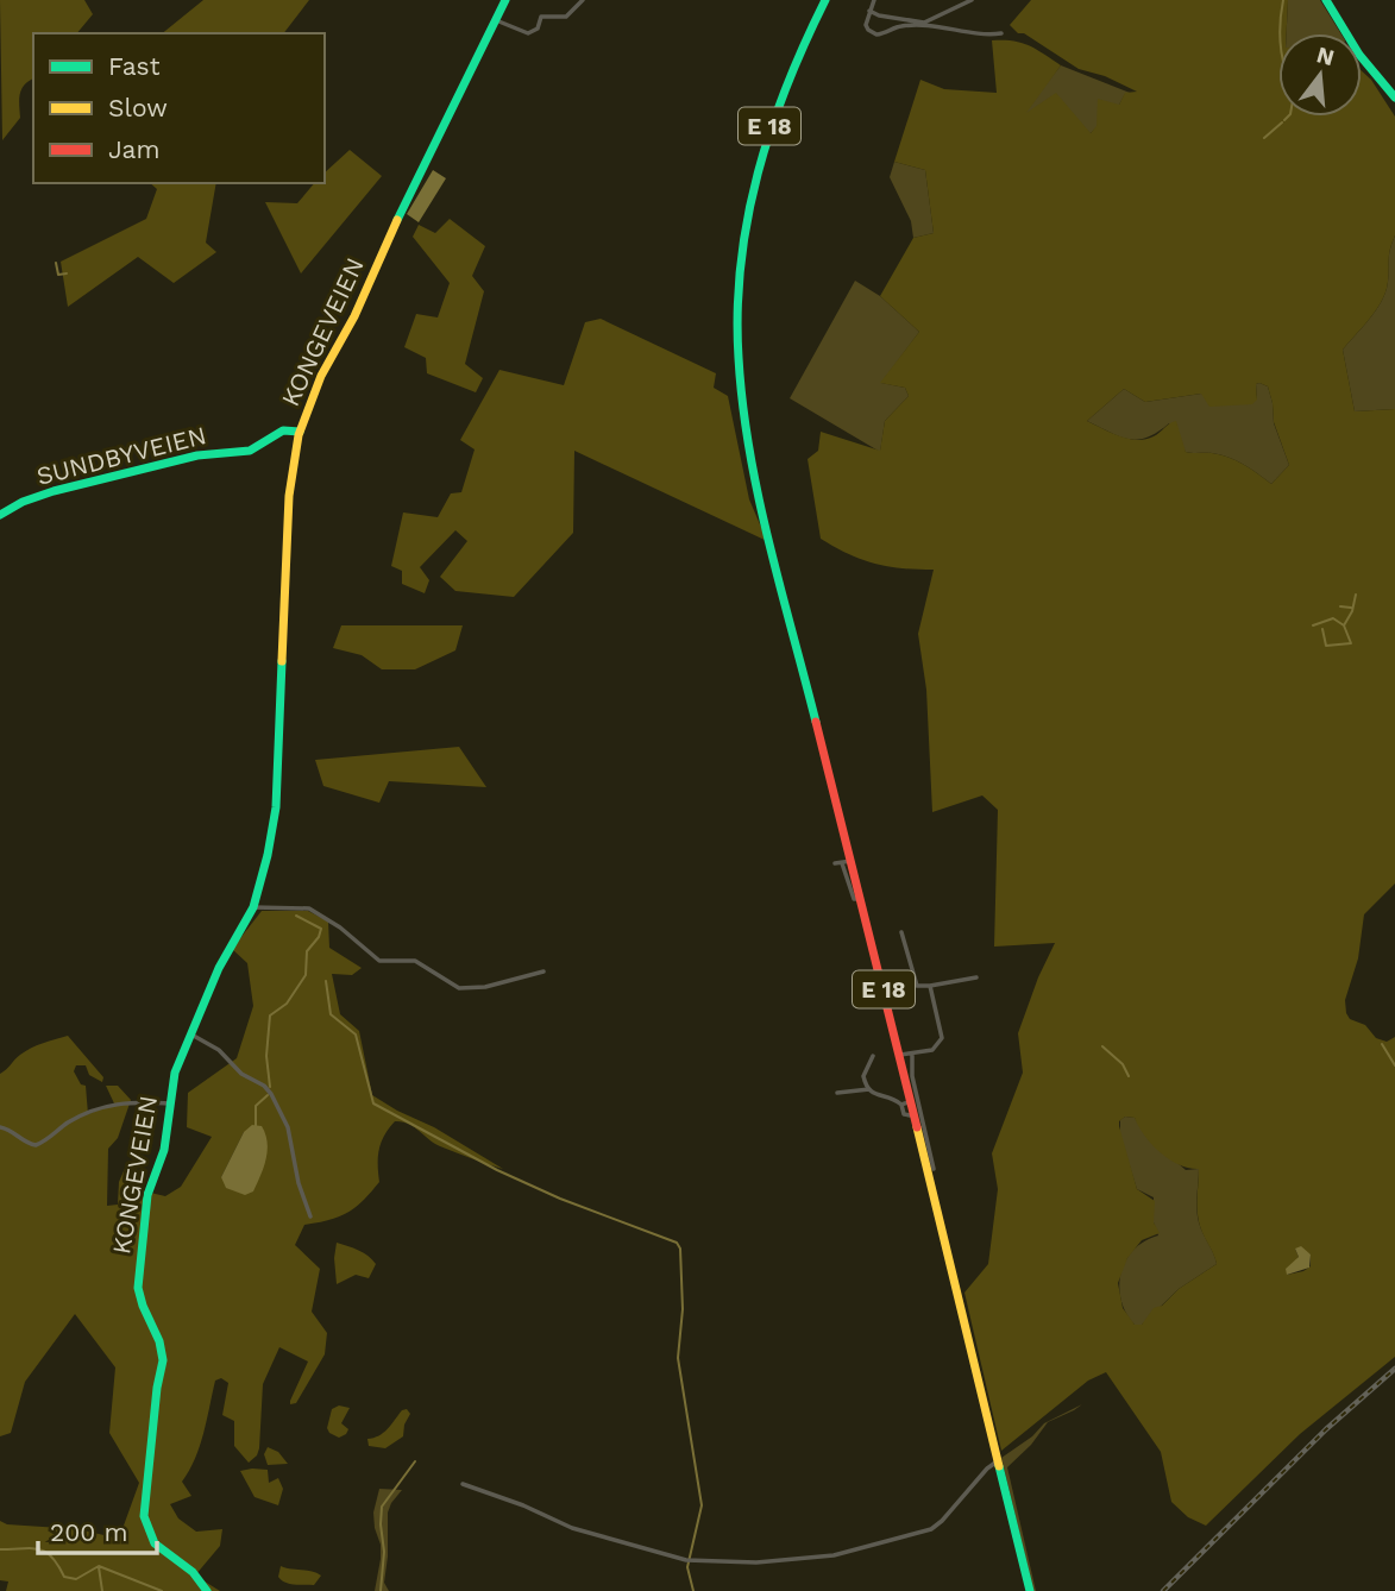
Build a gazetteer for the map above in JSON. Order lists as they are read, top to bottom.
{
  "streets": {
    "main road": ["E 18", "KONGEVEIEN", "SUNDBYVEIEN"]
  },
  "crossings": [
    ["KONGEVEIEN", "SUNDBYVEIEN"]
  ],
  "legend": ["Fast", "Slow", "Jam"],
  "scale_bar": "200 m",
  "north": "top"
}
